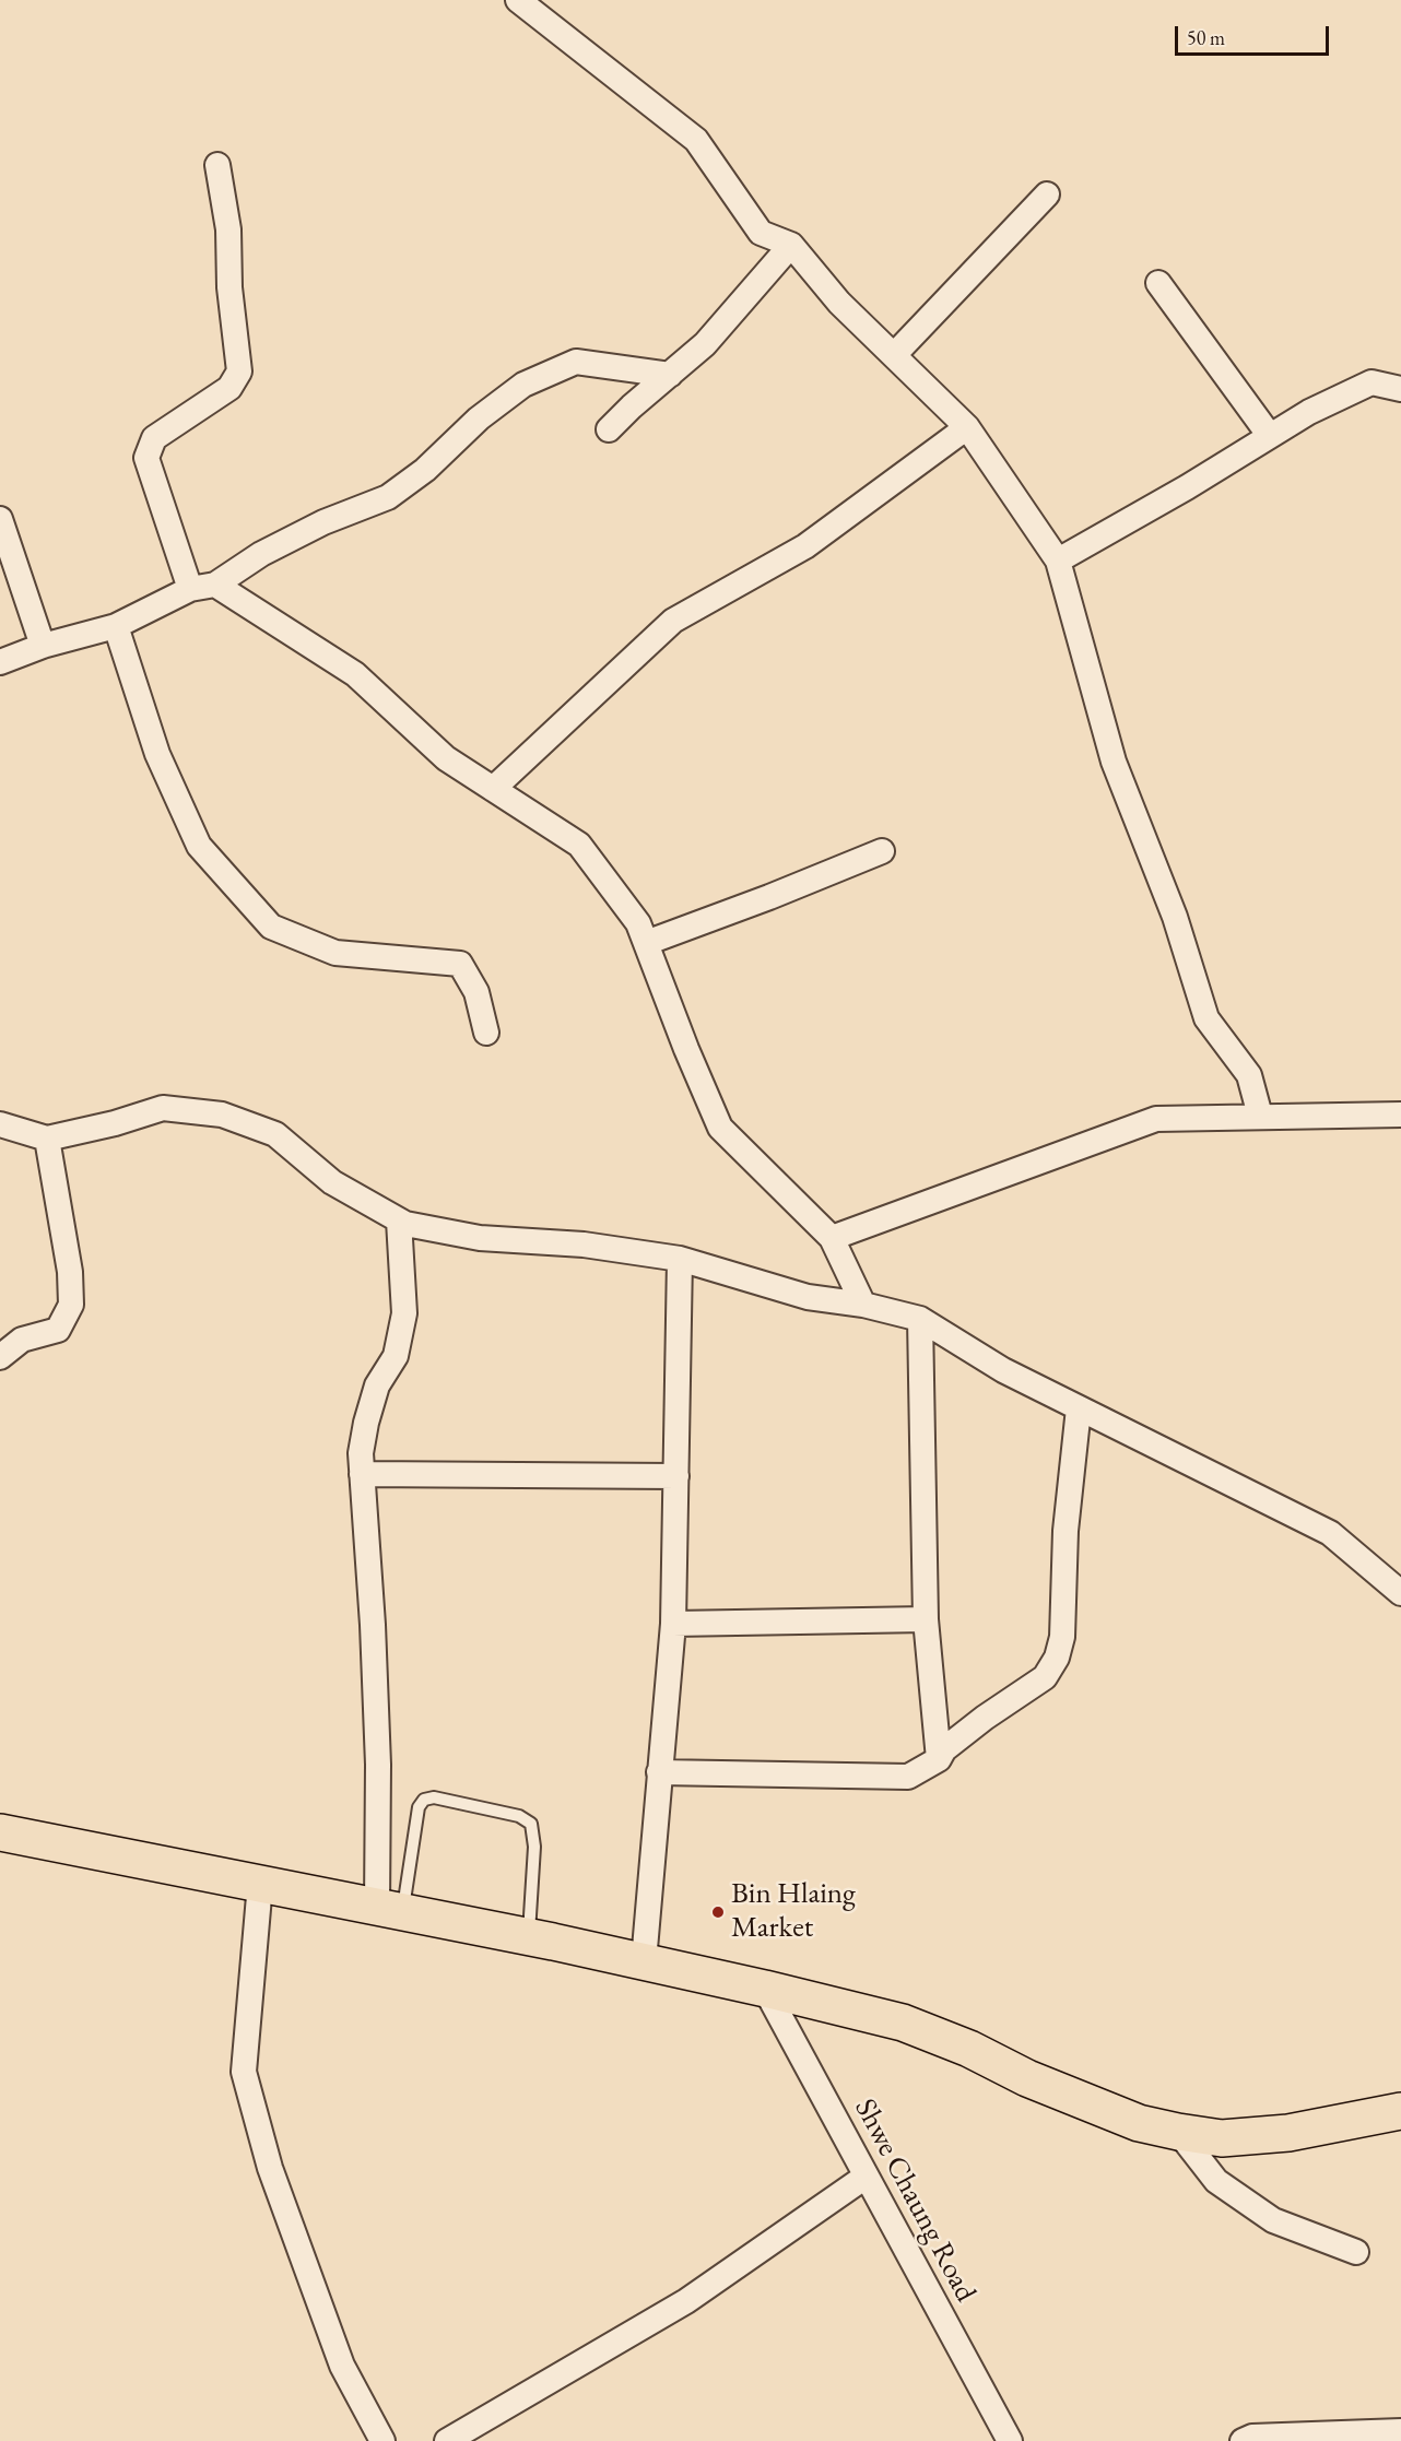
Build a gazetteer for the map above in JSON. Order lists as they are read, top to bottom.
{
  "streets": {
    "street": ["Shwe Chaung Road"]
  },
  "places": ["Bin Hlaing Market"],
  "scale_bar": "50 m"
}
